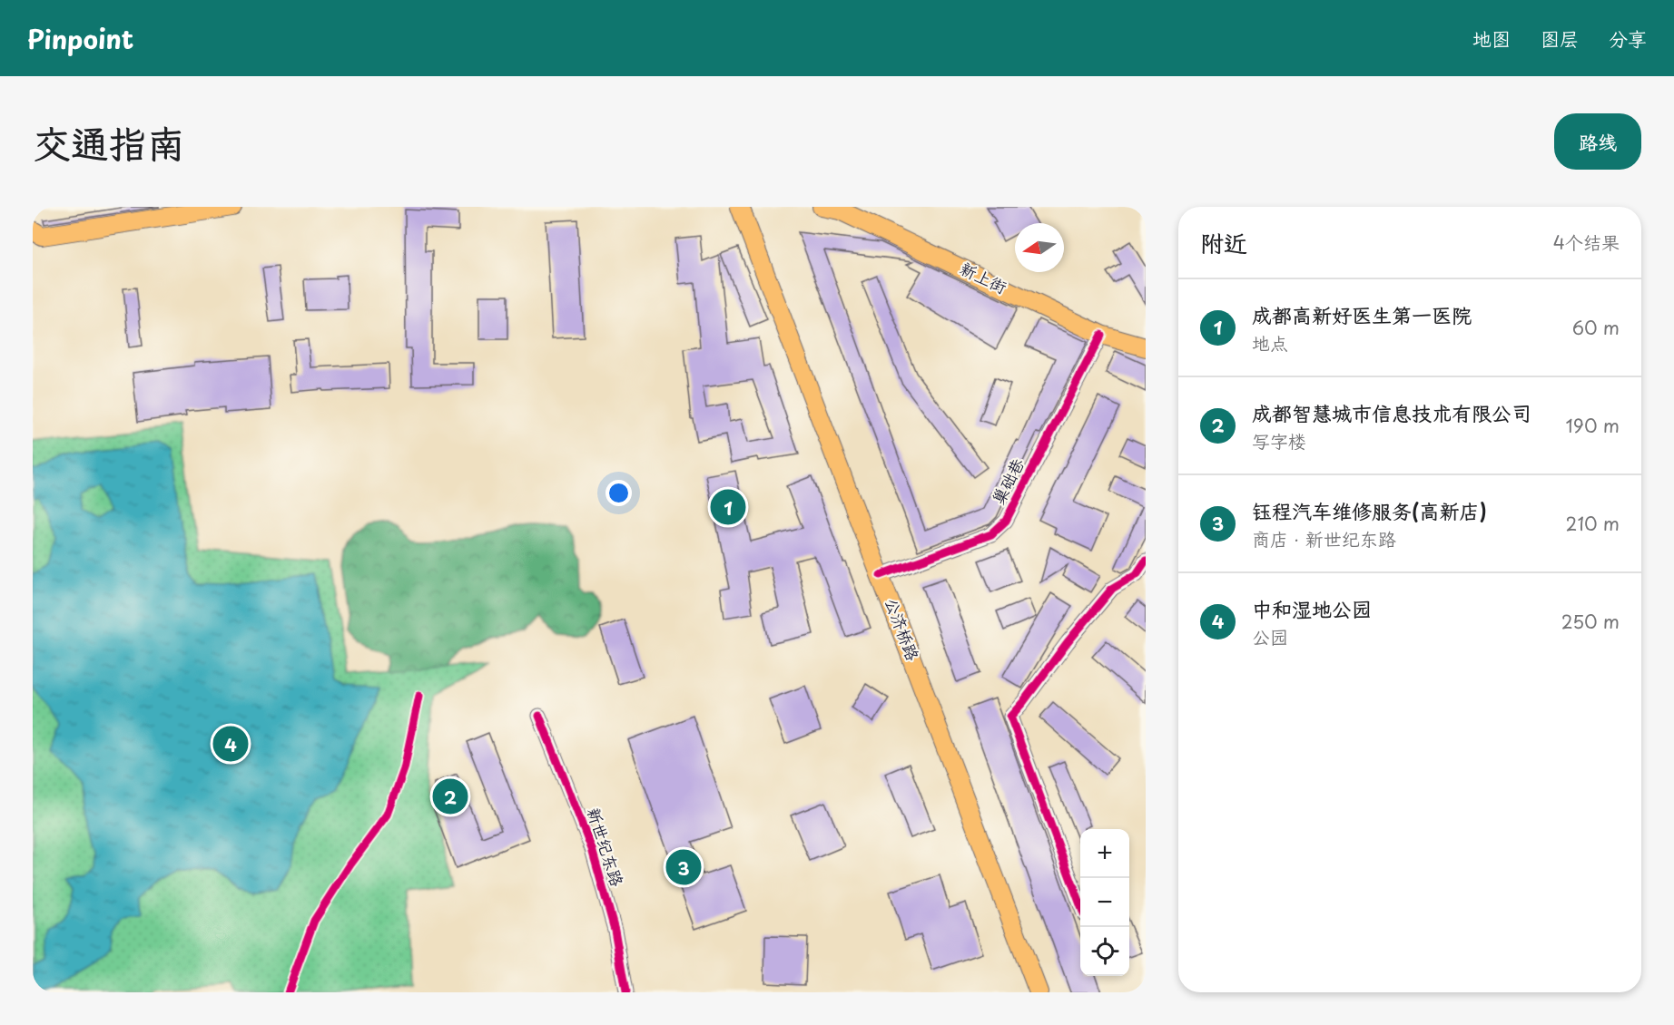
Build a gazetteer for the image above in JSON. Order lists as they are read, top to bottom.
{
  "streets": {
    "main road": ["新上街", "公济桥路"],
    "street": ["巢础巷", "新世纪东路"]
  },
  "crossings": [
    ["新上街", "巢础巷"],
    ["巢础巷", "公济桥路"]
  ],
  "north": "left",
  "page": {
    "header": "Pinpoint",
    "nav": ["地图", "图层", "分享"],
    "title": "交通指南",
    "buttons": "路线",
    "heading": ["附近", "4个结果"],
    "list": [
      {
        "mark": "1",
        "name": "成都高新好医生第一医院",
        "note": "地点",
        "value": "60 m"
      },
      {
        "mark": "2",
        "name": "成都智慧城市信息技术有限公司",
        "note": "写字楼",
        "value": "190 m"
      },
      {
        "mark": "3",
        "name": "钰程汽车维修服务(高新店)",
        "note": "商店 · 新世纪东路",
        "value": "210 m"
      },
      {
        "mark": "4",
        "name": "中和湿地公园",
        "note": "公园",
        "value": "250 m"
      }
    ],
    "pins": [
      "1",
      "4",
      "2",
      "3"
    ],
    "map_buttons": ["+", "−"]
  }
}
